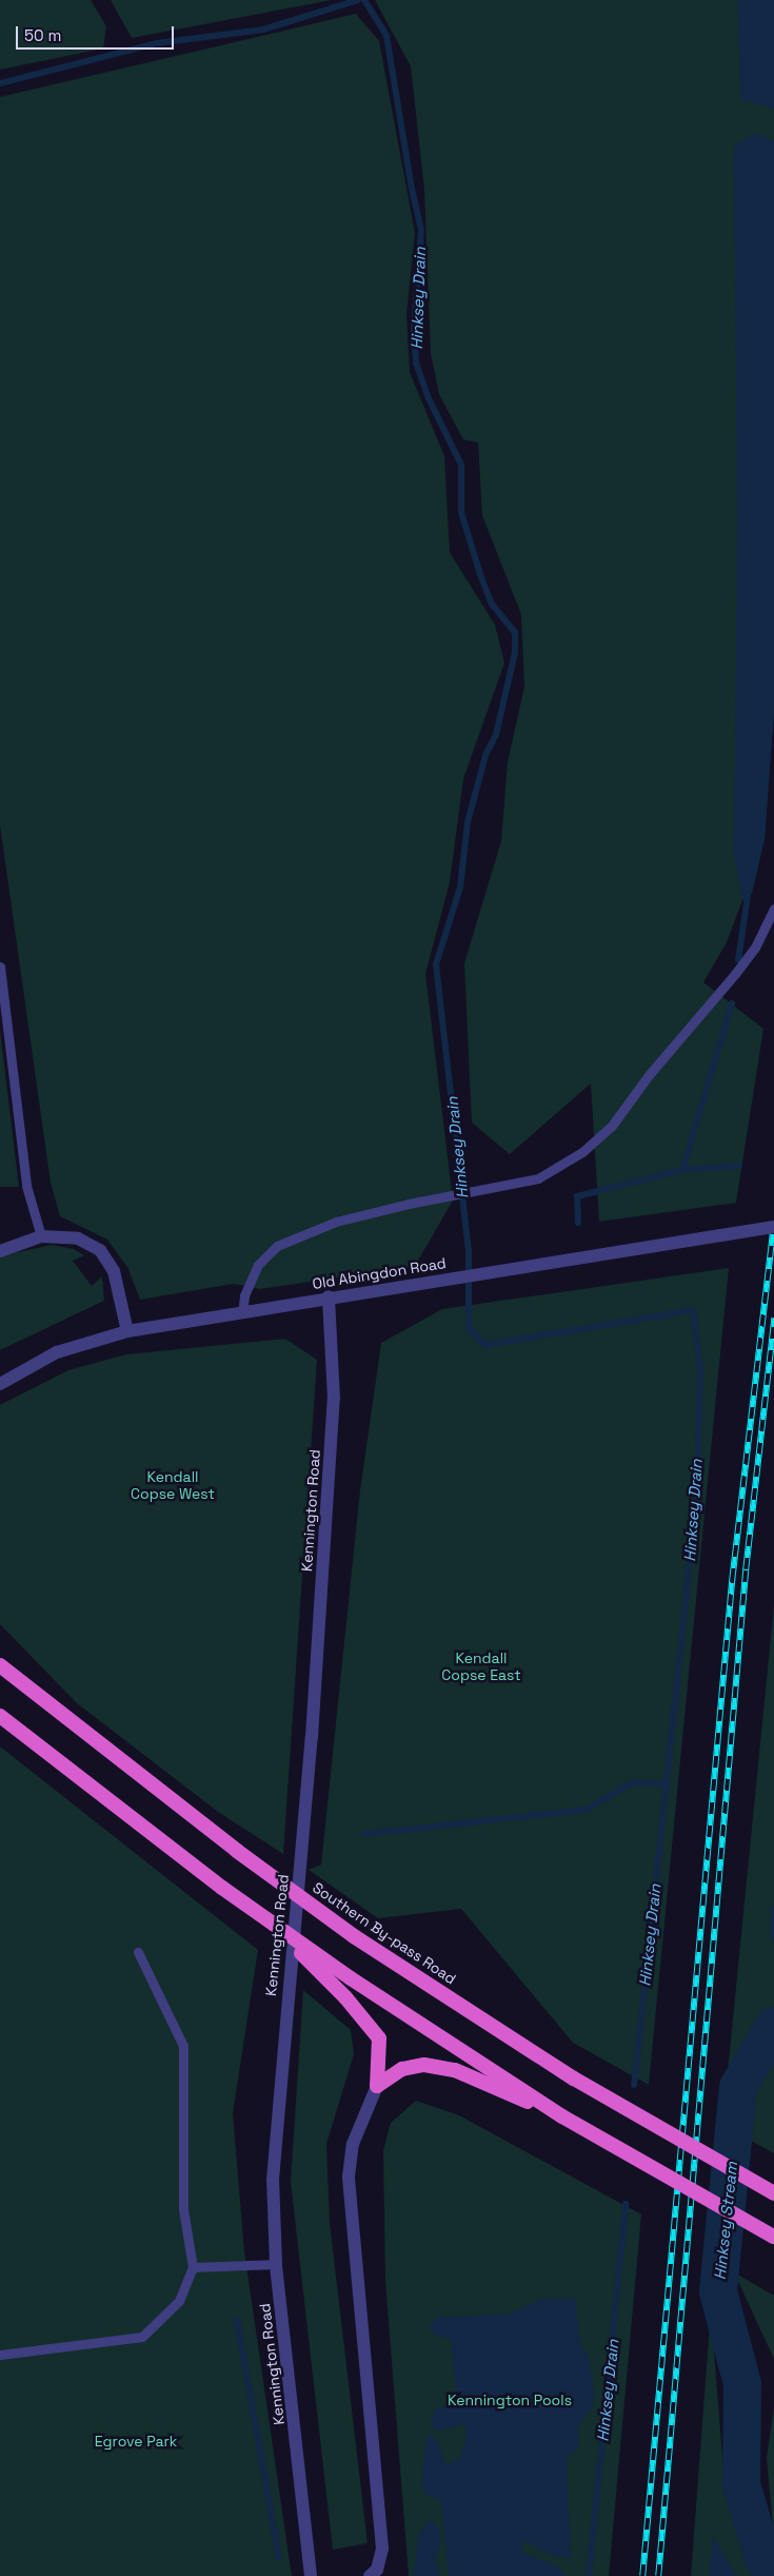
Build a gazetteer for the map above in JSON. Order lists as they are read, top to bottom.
{
  "streets": {
    "highway": ["Southern By-pass Road"],
    "street": ["Old Abingdon Road", "Kennington Road"]
  },
  "crossings": [
    ["Old Abingdon Road", "Kennington Road"]
  ],
  "water": ["Hinksey Drain", "Hinksey Stream"],
  "parks": [
    "Kendall Copse West",
    "Kendall Copse East",
    "Kennington Pools",
    "Egrove Park"
  ],
  "scale_bar": "50 m"
}
